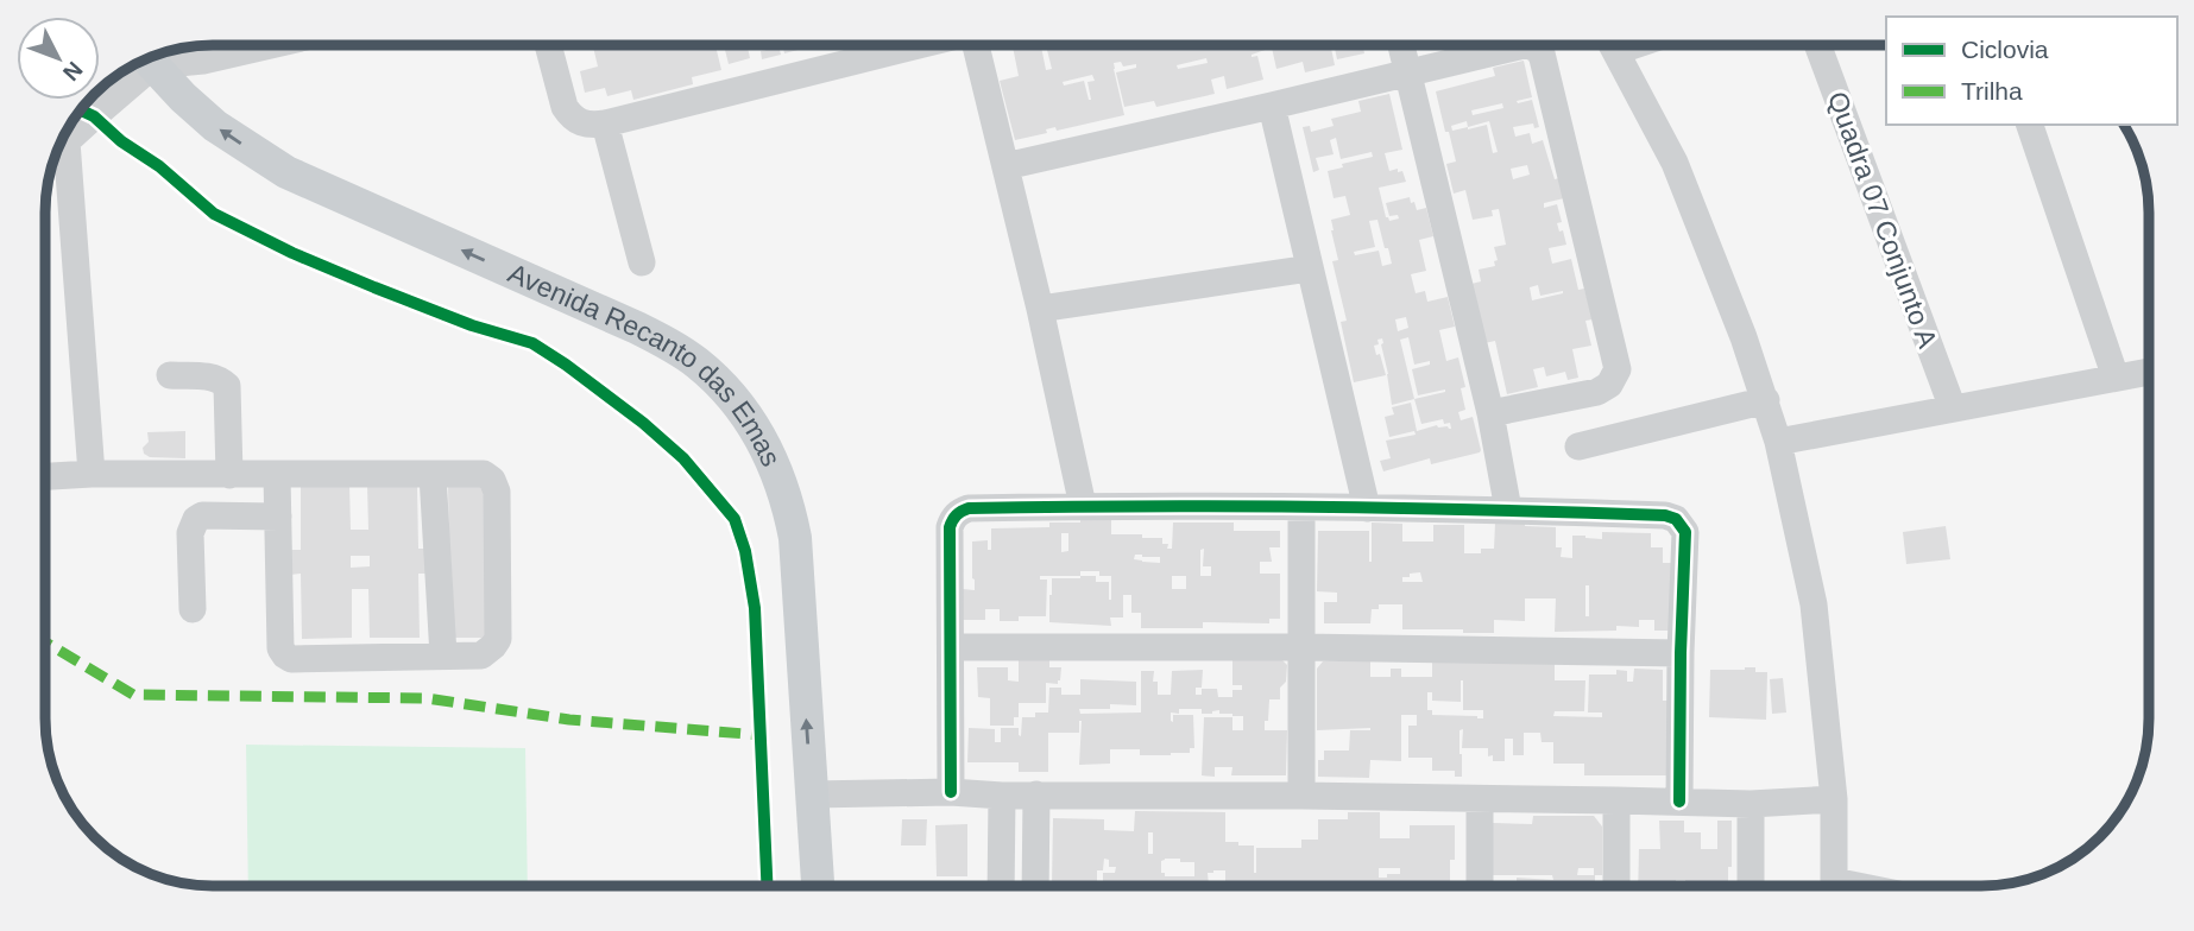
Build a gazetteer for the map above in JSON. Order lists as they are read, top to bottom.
{
  "streets": {
    "main road": ["Avenida Recanto das Emas"],
    "street": ["Quadra 07 Conjunto A"]
  },
  "one_way": ["Avenida Recanto das Emas"],
  "legend": ["Ciclovia", "Trilha"],
  "north": "bottom right"
}
